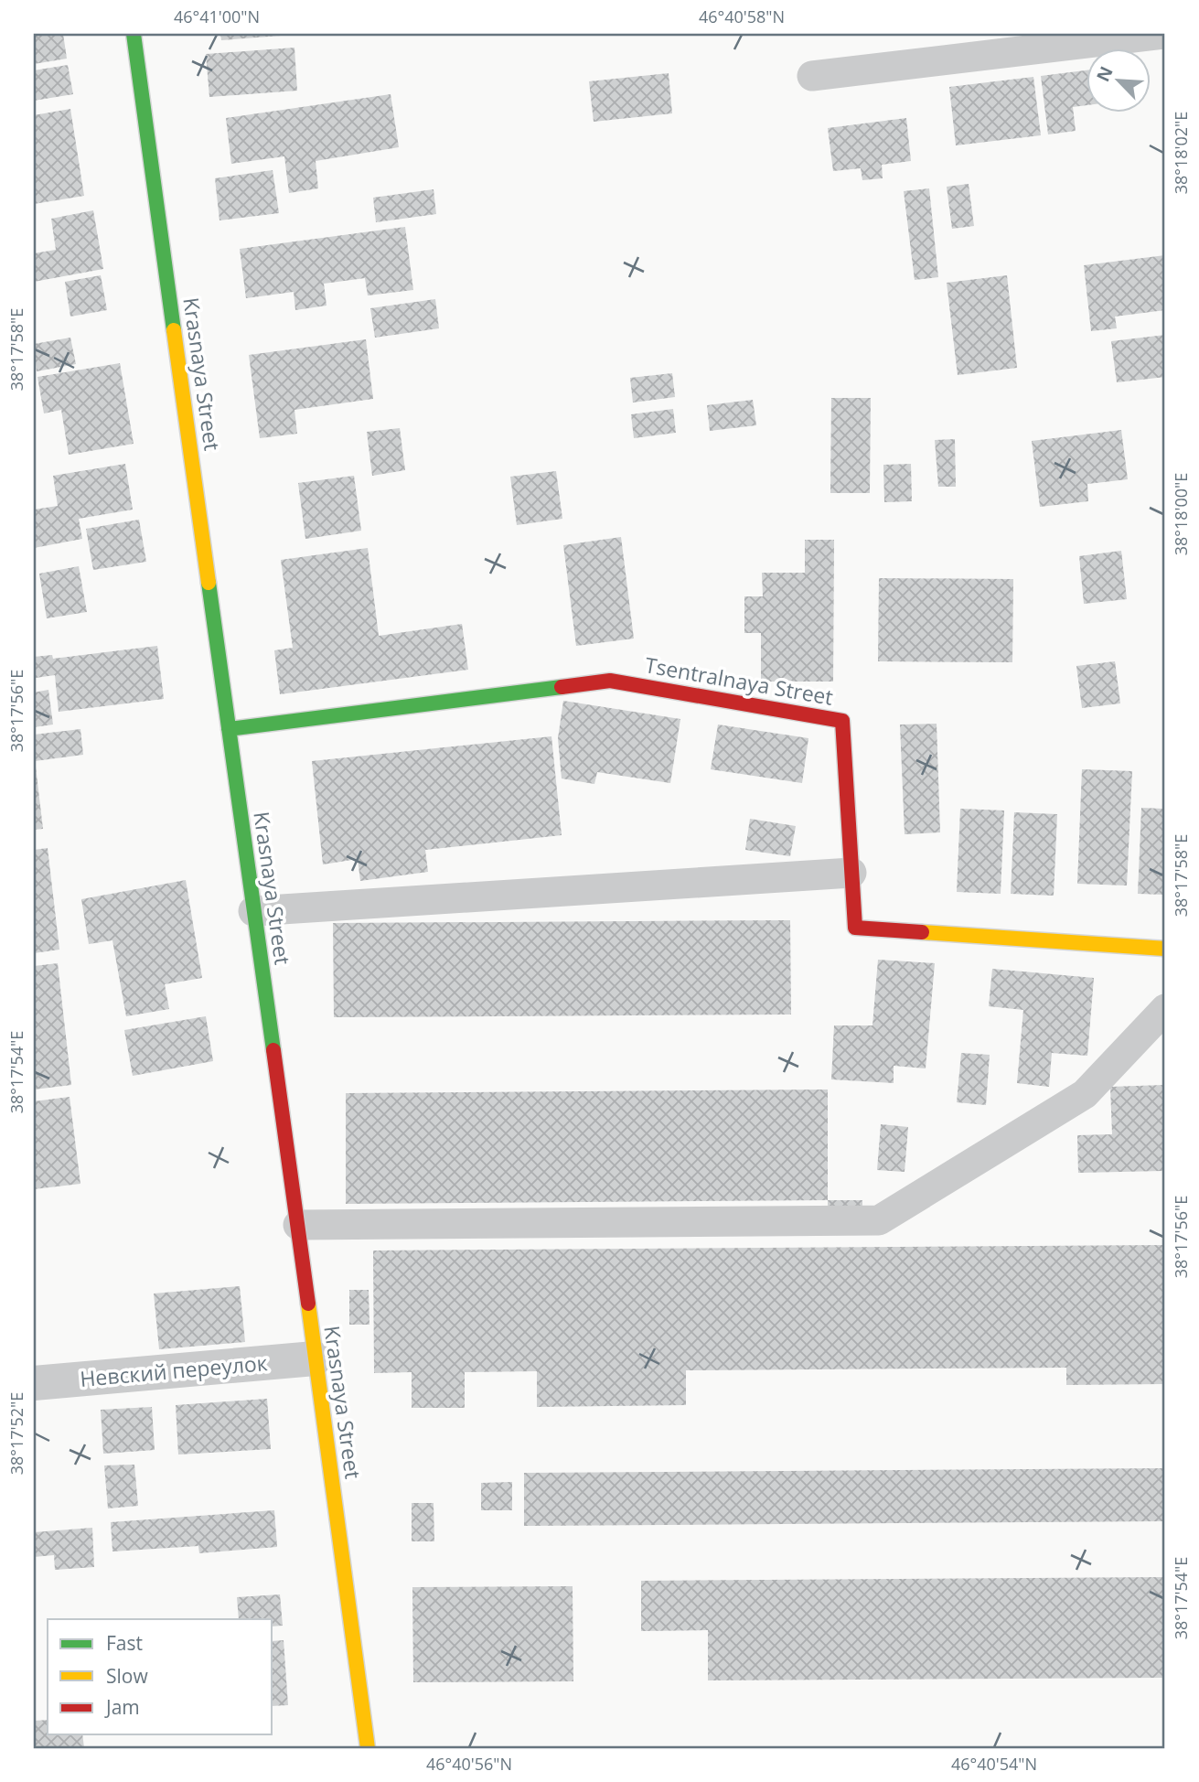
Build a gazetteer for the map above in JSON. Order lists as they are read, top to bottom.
{
  "streets": {
    "street": ["Krasnaya Street", "Tsentralnaya Street", "Невский переулок"]
  },
  "crossings": [
    ["Krasnaya Street", "Tsentralnaya Street"],
    ["Krasnaya Street", "Невский переулок"]
  ],
  "legend": ["Fast", "Slow", "Jam"],
  "north": "top left",
  "coordinates": [
    "46°41'00\"N",
    "46°40'58\"N",
    "38°18'02\"E",
    "38°17'58\"E",
    "38°18'00\"E",
    "38°17'56\"E",
    "38°17'54\"E",
    "38°17'52\"E",
    "46°40'56\"N",
    "46°40'54\"N"
  ]
}
